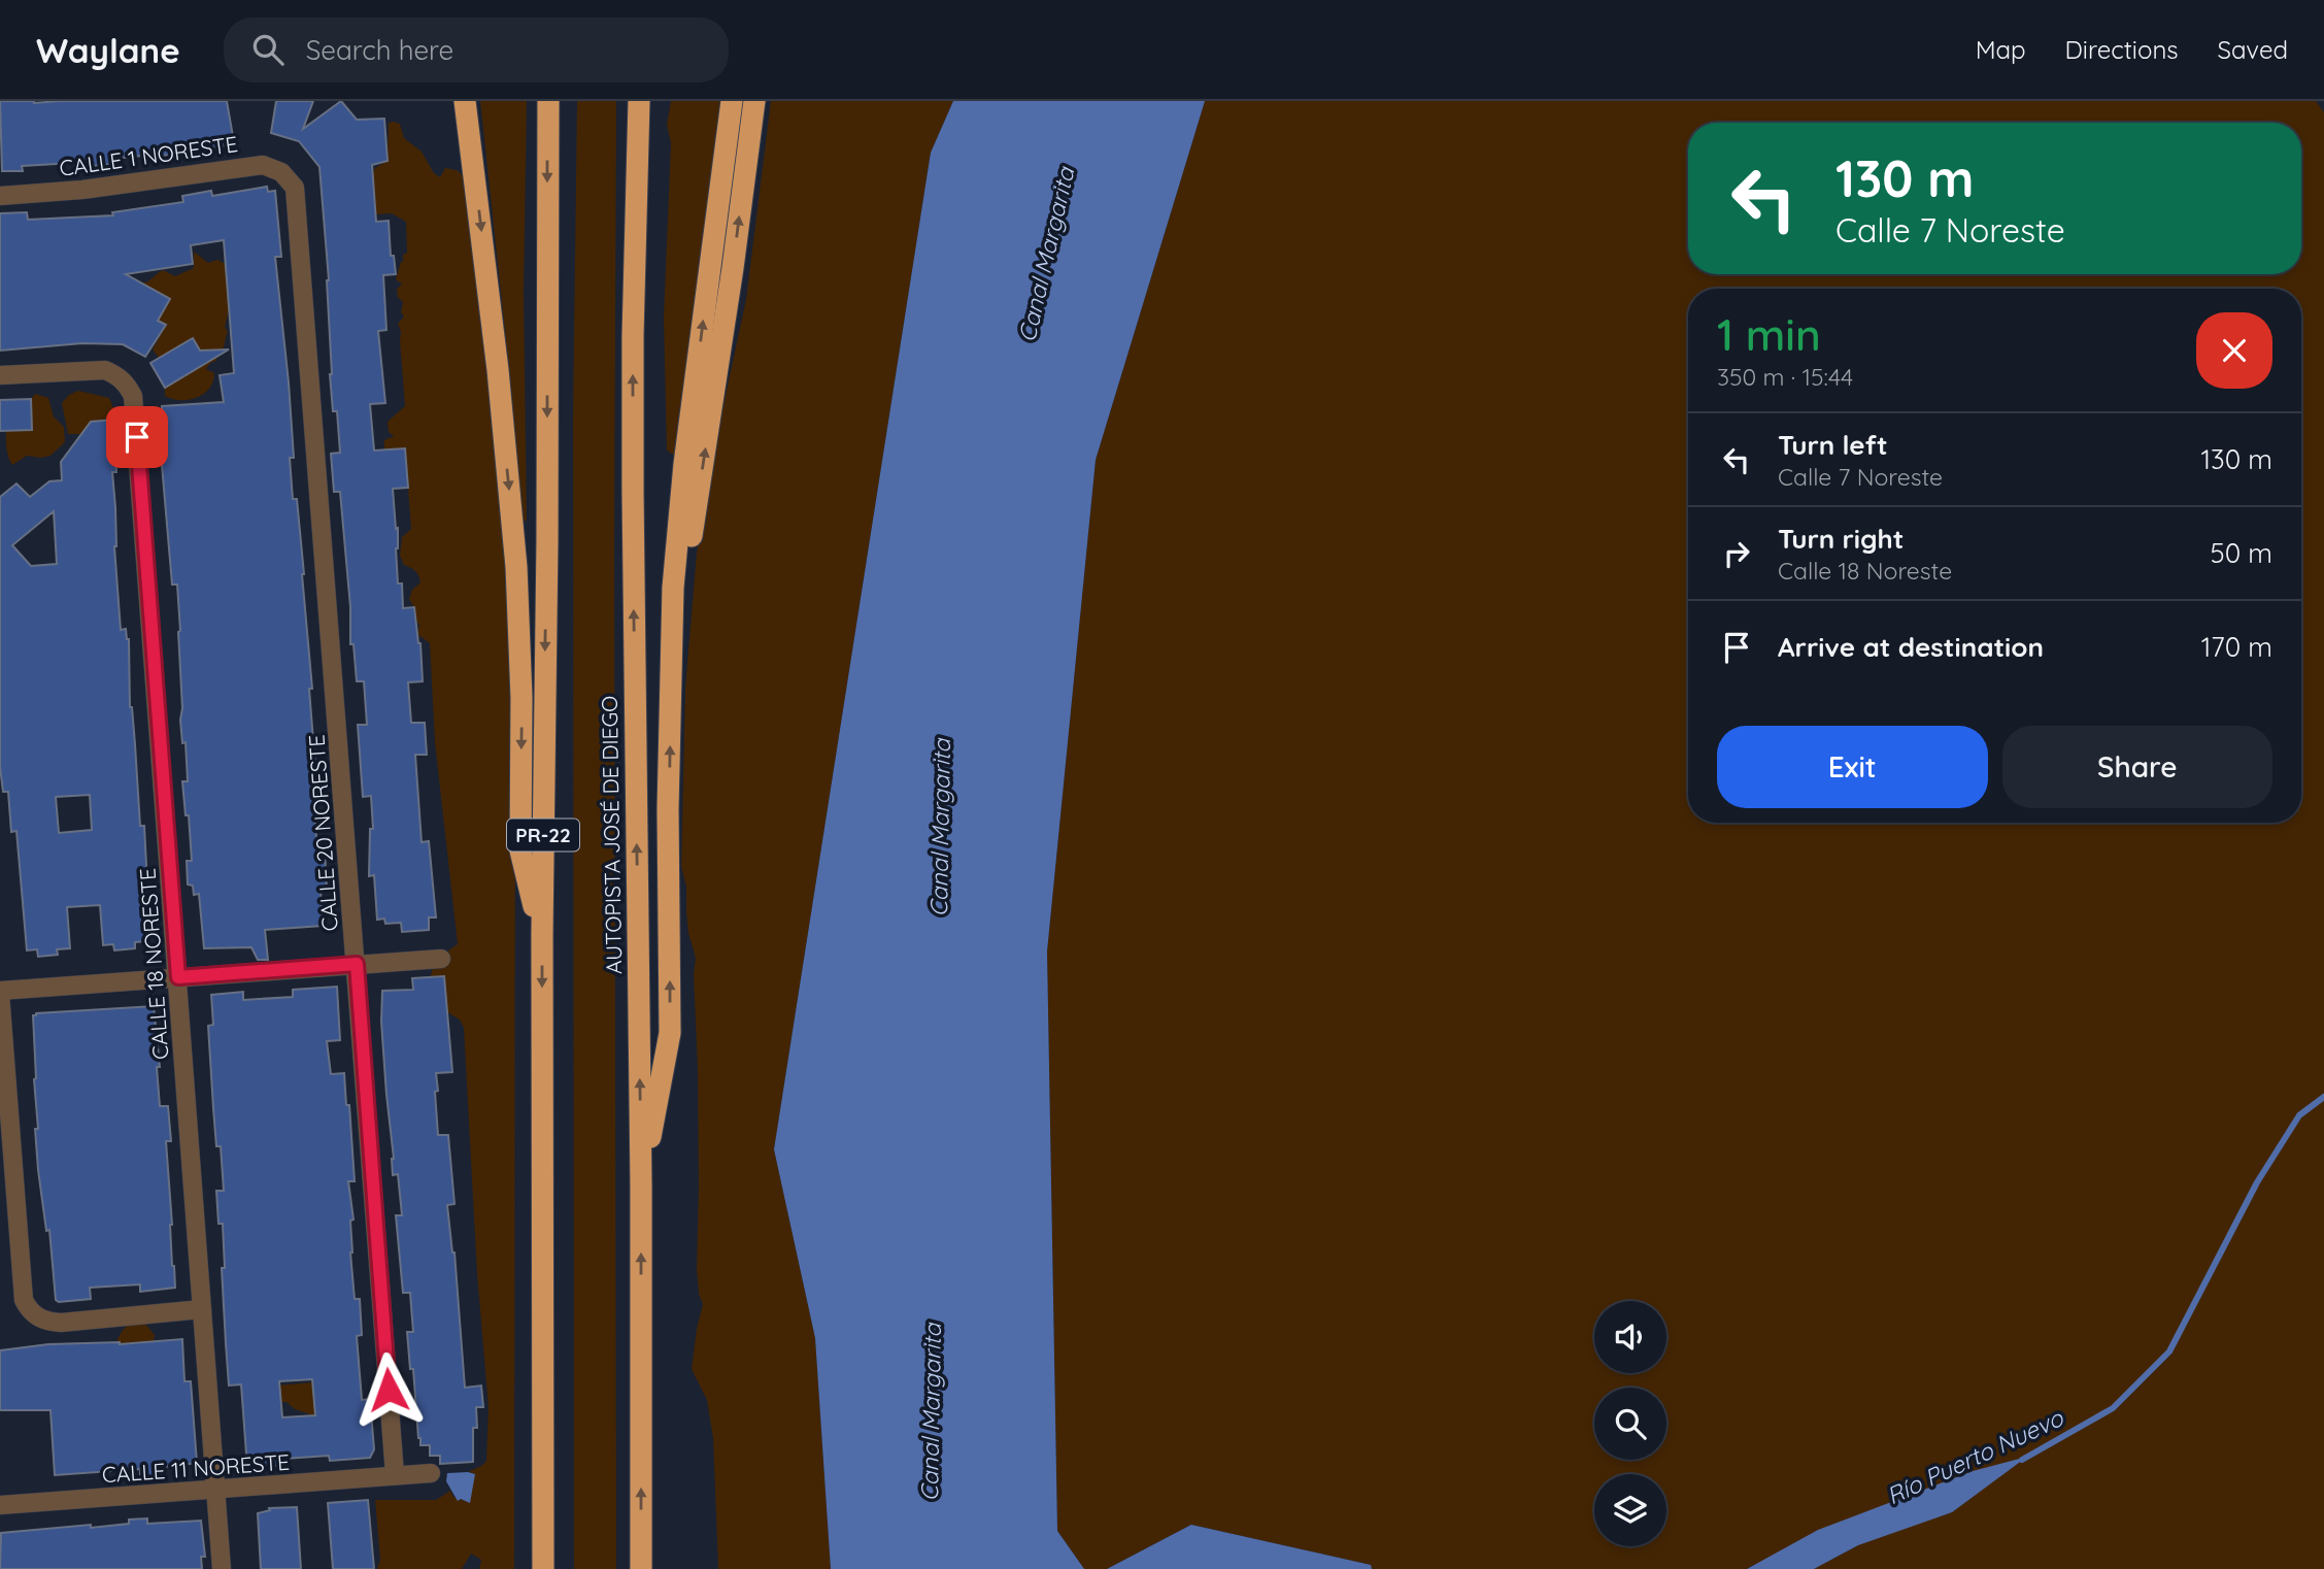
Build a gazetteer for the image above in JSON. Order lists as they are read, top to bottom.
{
  "streets": {
    "highway": ["PR-22", "AUTOPISTA JOSÉ DE DIEGO"],
    "street": [
      "CALLE 1 NORESTE",
      "CALLE 20 NORESTE",
      "CALLE 18 NORESTE",
      "CALLE 11 NORESTE"
    ]
  },
  "crossings": [
    ["CALLE 1 NORESTE", "CALLE 20 NORESTE"],
    ["CALLE 20 NORESTE", "CALLE 11 NORESTE"],
    ["CALLE 18 NORESTE", "CALLE 11 NORESTE"]
  ],
  "water": ["Canal Margarita", "Río Puerto Nuevo"],
  "page": {
    "header": "Waylane",
    "search": "Search here",
    "nav": ["Map", "Directions", "Saved"],
    "turn": ["130 m", "Calle 7 Noreste"],
    "heading": ["1 min", "350 m · 15:44"],
    "list": [
      {
        "name": "Turn left",
        "note": "Calle 7 Noreste",
        "value": "130 m"
      },
      {
        "name": "Turn right",
        "note": "Calle 18 Noreste",
        "value": "50 m"
      },
      {
        "name": "Arrive at destination",
        "value": "170 m"
      }
    ],
    "buttons": ["Exit", "Share"]
  }
}
